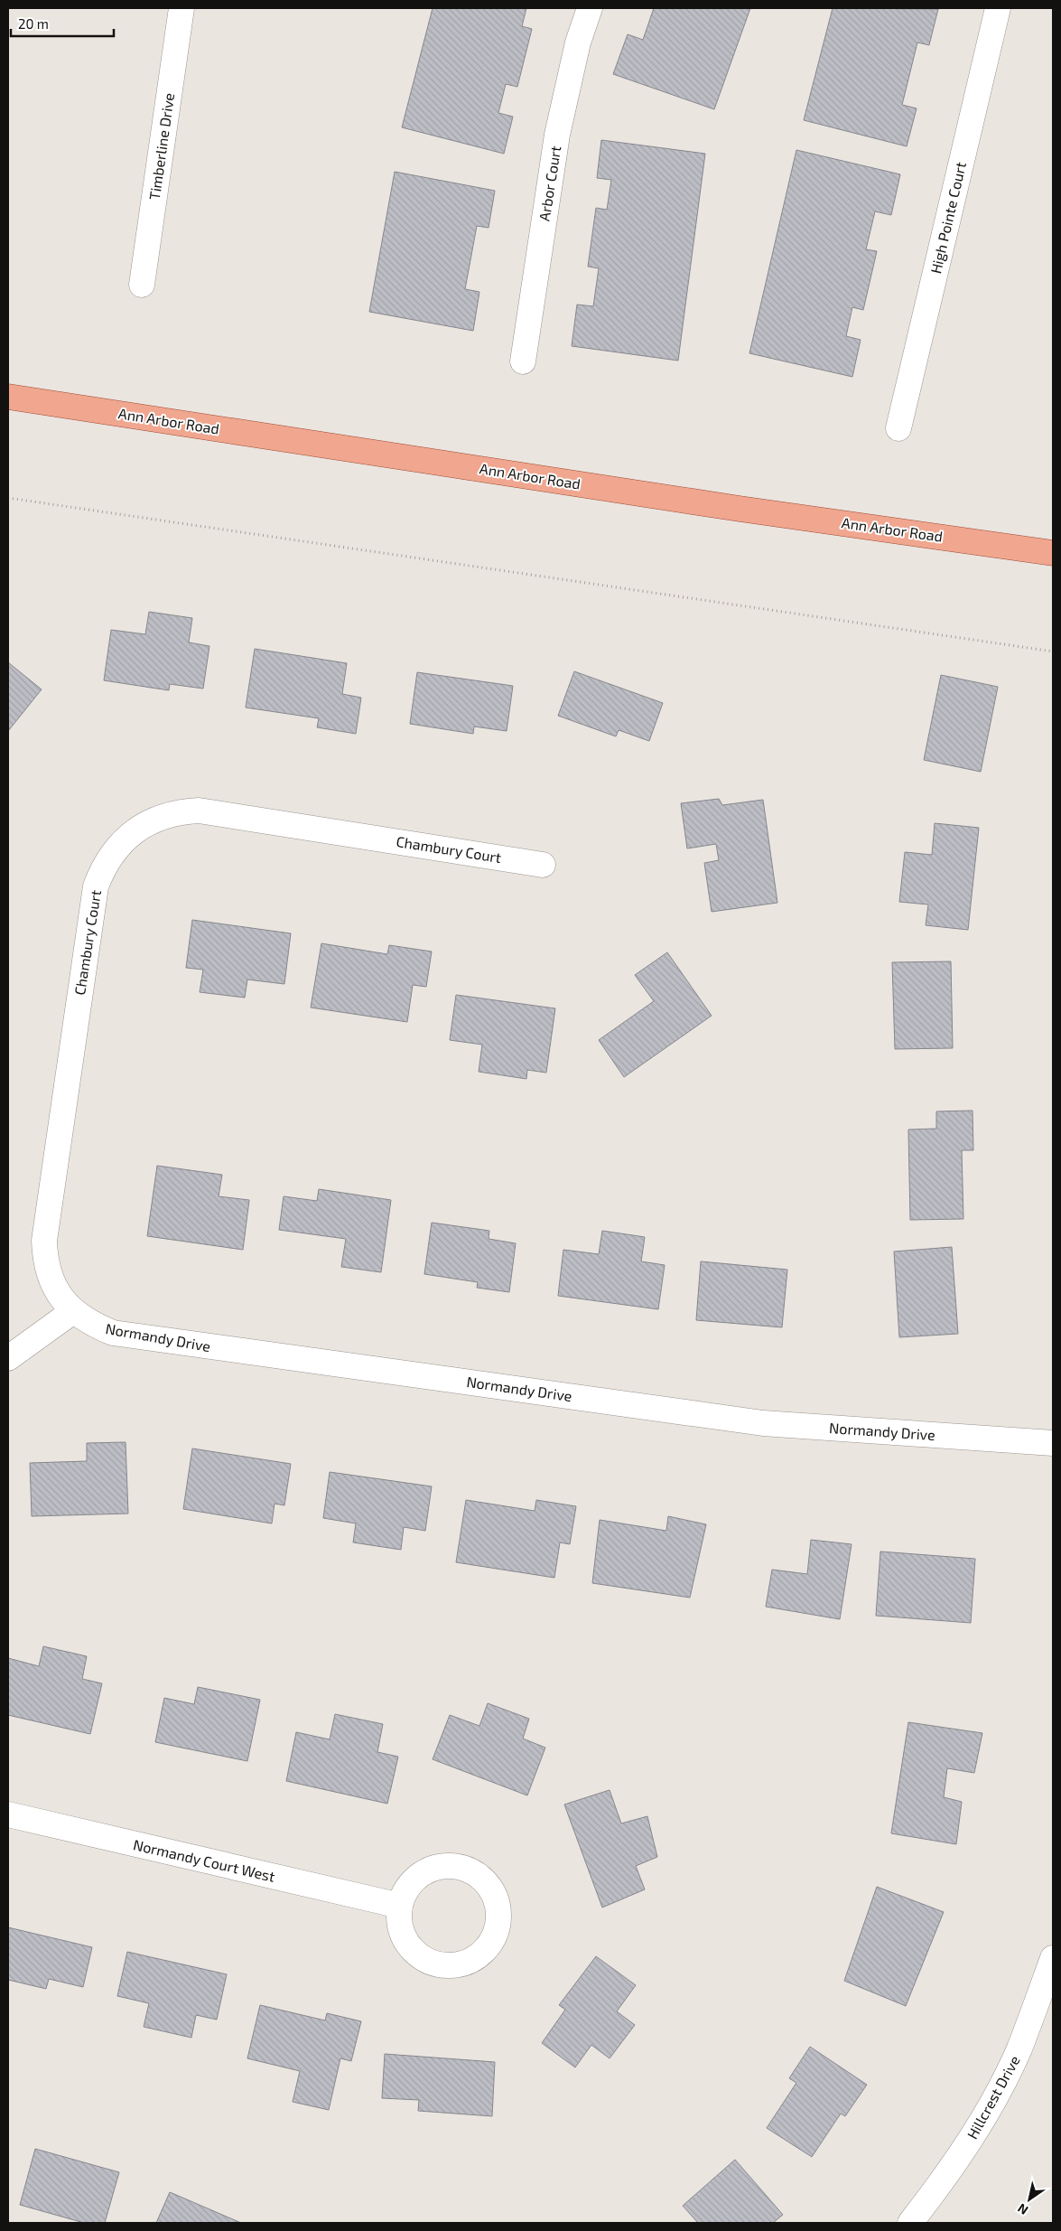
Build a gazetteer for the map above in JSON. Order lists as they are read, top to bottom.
{
  "streets": {
    "main road": ["Ann Arbor Road"],
    "street": [
      "Timberline Drive",
      "Arbor Court",
      "High Pointe Court",
      "Chambury Court",
      "Normandy Drive",
      "Normandy Court West",
      "Hillcrest Drive"
    ]
  },
  "crossings": [
    ["Chambury Court", "Normandy Drive"]
  ],
  "scale_bar": "20 m",
  "north": "bottom left"
}
